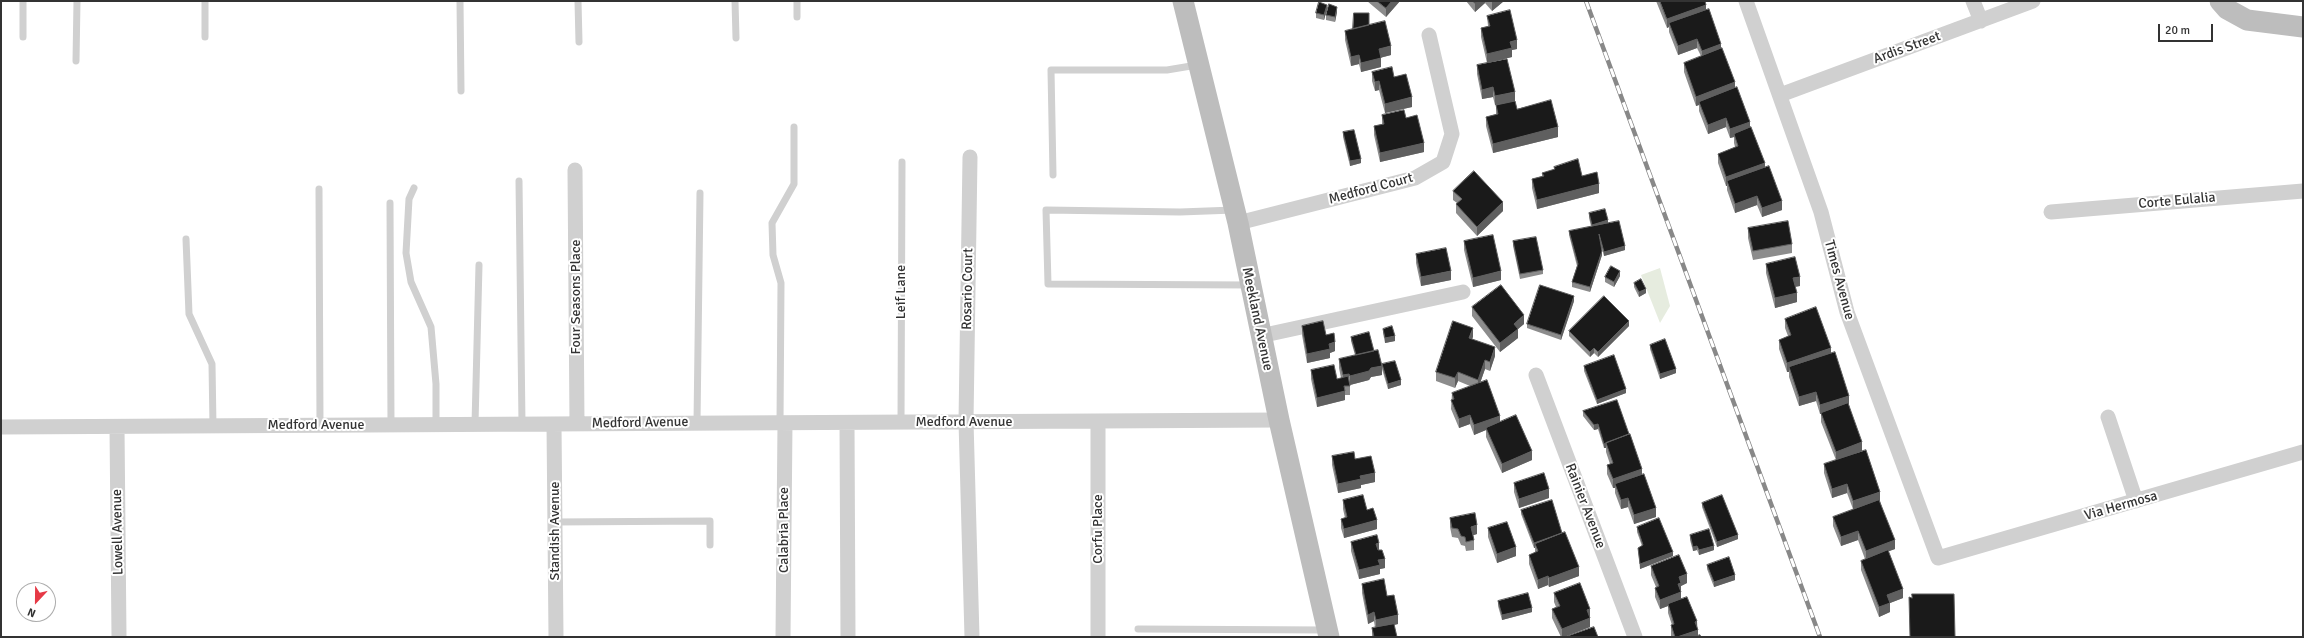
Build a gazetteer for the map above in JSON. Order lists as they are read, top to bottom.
{
  "streets": {
    "main road": ["Meekland Avenue"],
    "street": [
      "Ardis Street",
      "Medford Court",
      "Corte Eulalia",
      "Times Avenue",
      "Rosario Court",
      "Four Seasons Place",
      "Medford Avenue",
      "Rainier Avenue",
      "Via Hermosa",
      "Corfu Place",
      "Calabria Place",
      "Standish Avenue",
      "Lowell Avenue"
    ],
    "lane": ["Leif Lane"]
  },
  "crossings": [
    ["Ardis Street", "Times Avenue"],
    ["Medford Court", "Meekland Avenue"],
    ["Times Avenue", "Via Hermosa"],
    ["Rosario Court", "Medford Avenue"],
    ["Leif Lane", "Medford Avenue"],
    ["Four Seasons Place", "Medford Avenue"],
    ["Meekland Avenue", "Medford Avenue"],
    ["Medford Avenue", "Corfu Place"],
    ["Medford Avenue", "Calabria Place"],
    ["Medford Avenue", "Standish Avenue"],
    ["Medford Avenue", "Lowell Avenue"]
  ],
  "scale_bar": "20 m",
  "north": "bottom"
}
